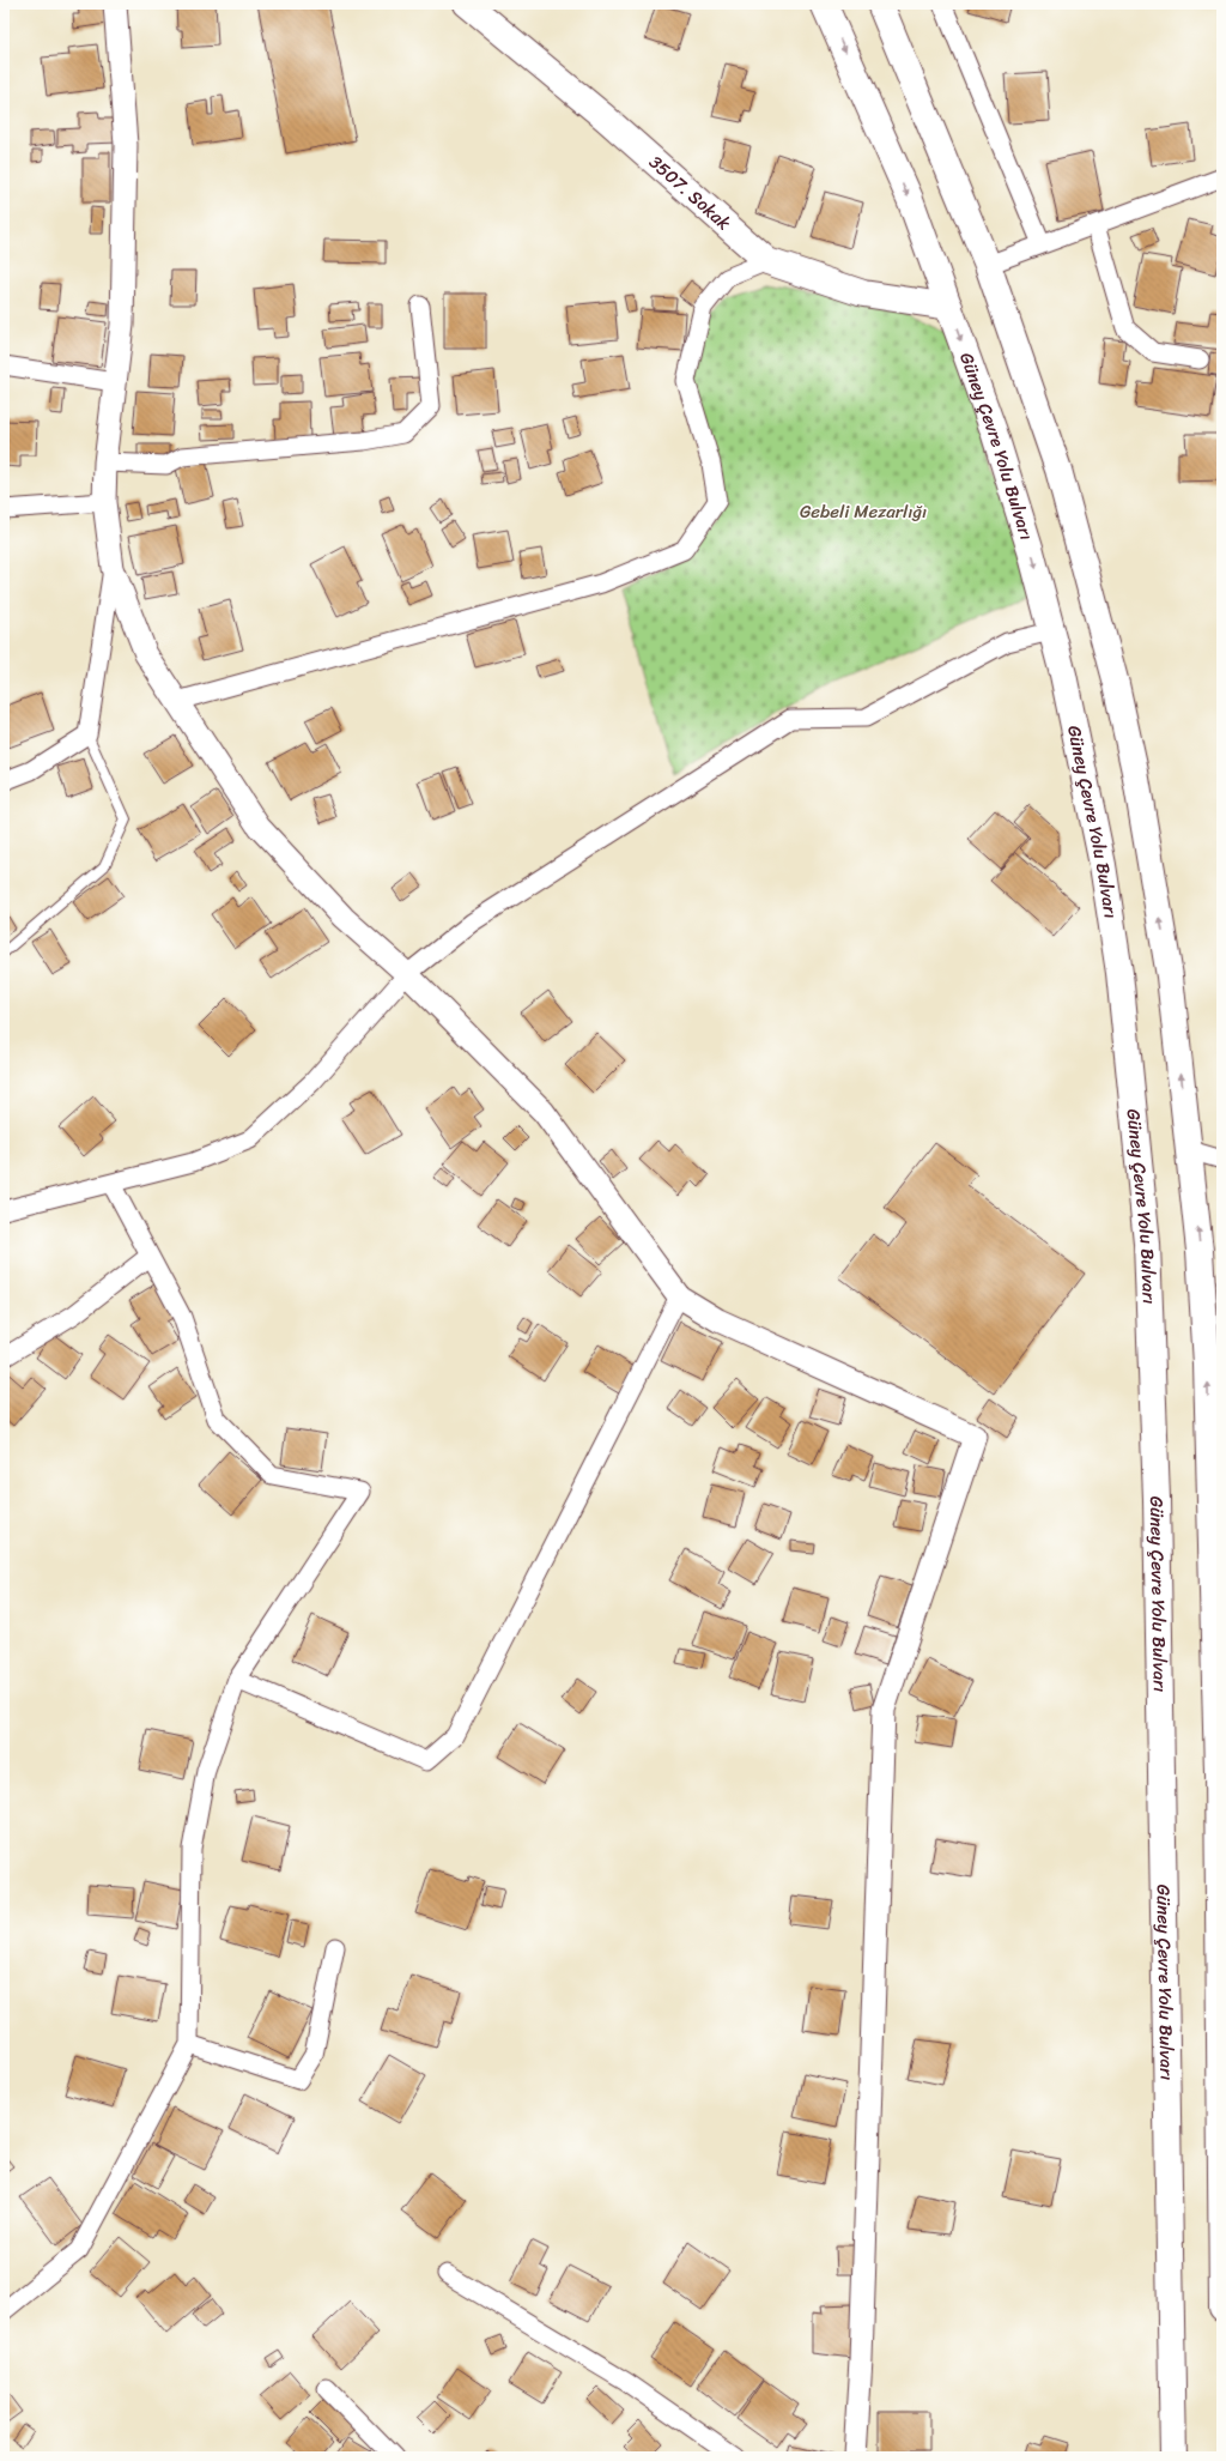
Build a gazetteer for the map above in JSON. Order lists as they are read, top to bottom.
{
  "streets": {
    "main road": ["3507. Sokak", "Güney Çevre Yolu Bulvarı"]
  },
  "crossings": [
    ["3507. Sokak", "Güney Çevre Yolu Bulvarı"]
  ],
  "parks": ["Gebeli Mezarlığı"]
}
